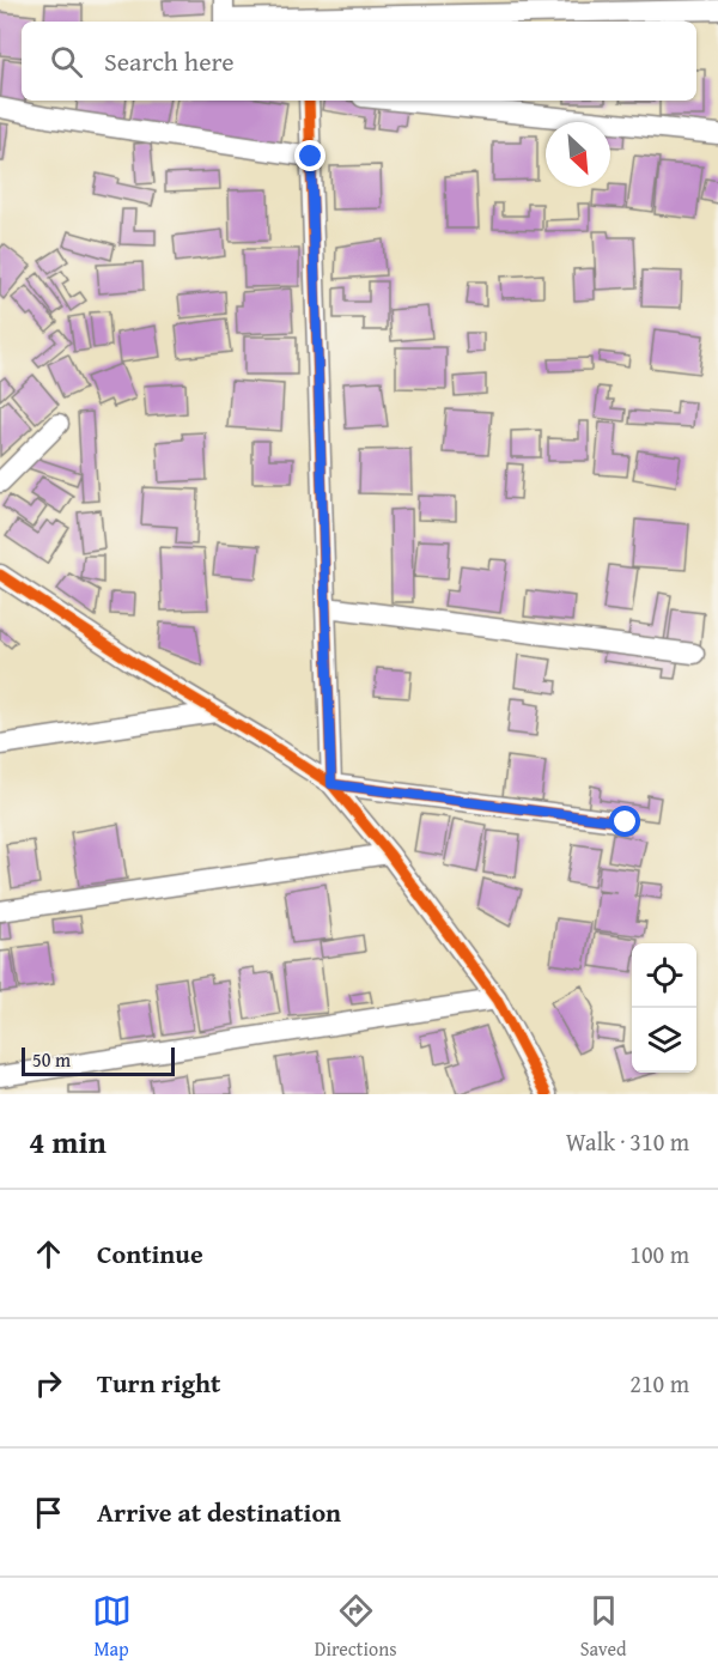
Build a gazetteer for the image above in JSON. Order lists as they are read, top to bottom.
{
  "scale_bar": "50 m",
  "north": "bottom right",
  "page": {
    "search": "Search here",
    "scale": "50 m",
    "heading": ["4 min", "Walk · 310 m"],
    "list": [
      ["Continue", "100 m"],
      ["Turn right", "210 m"],
      "Arrive at destination"
    ],
    "nav": ["Map", "Directions", "Saved"]
  }
}
